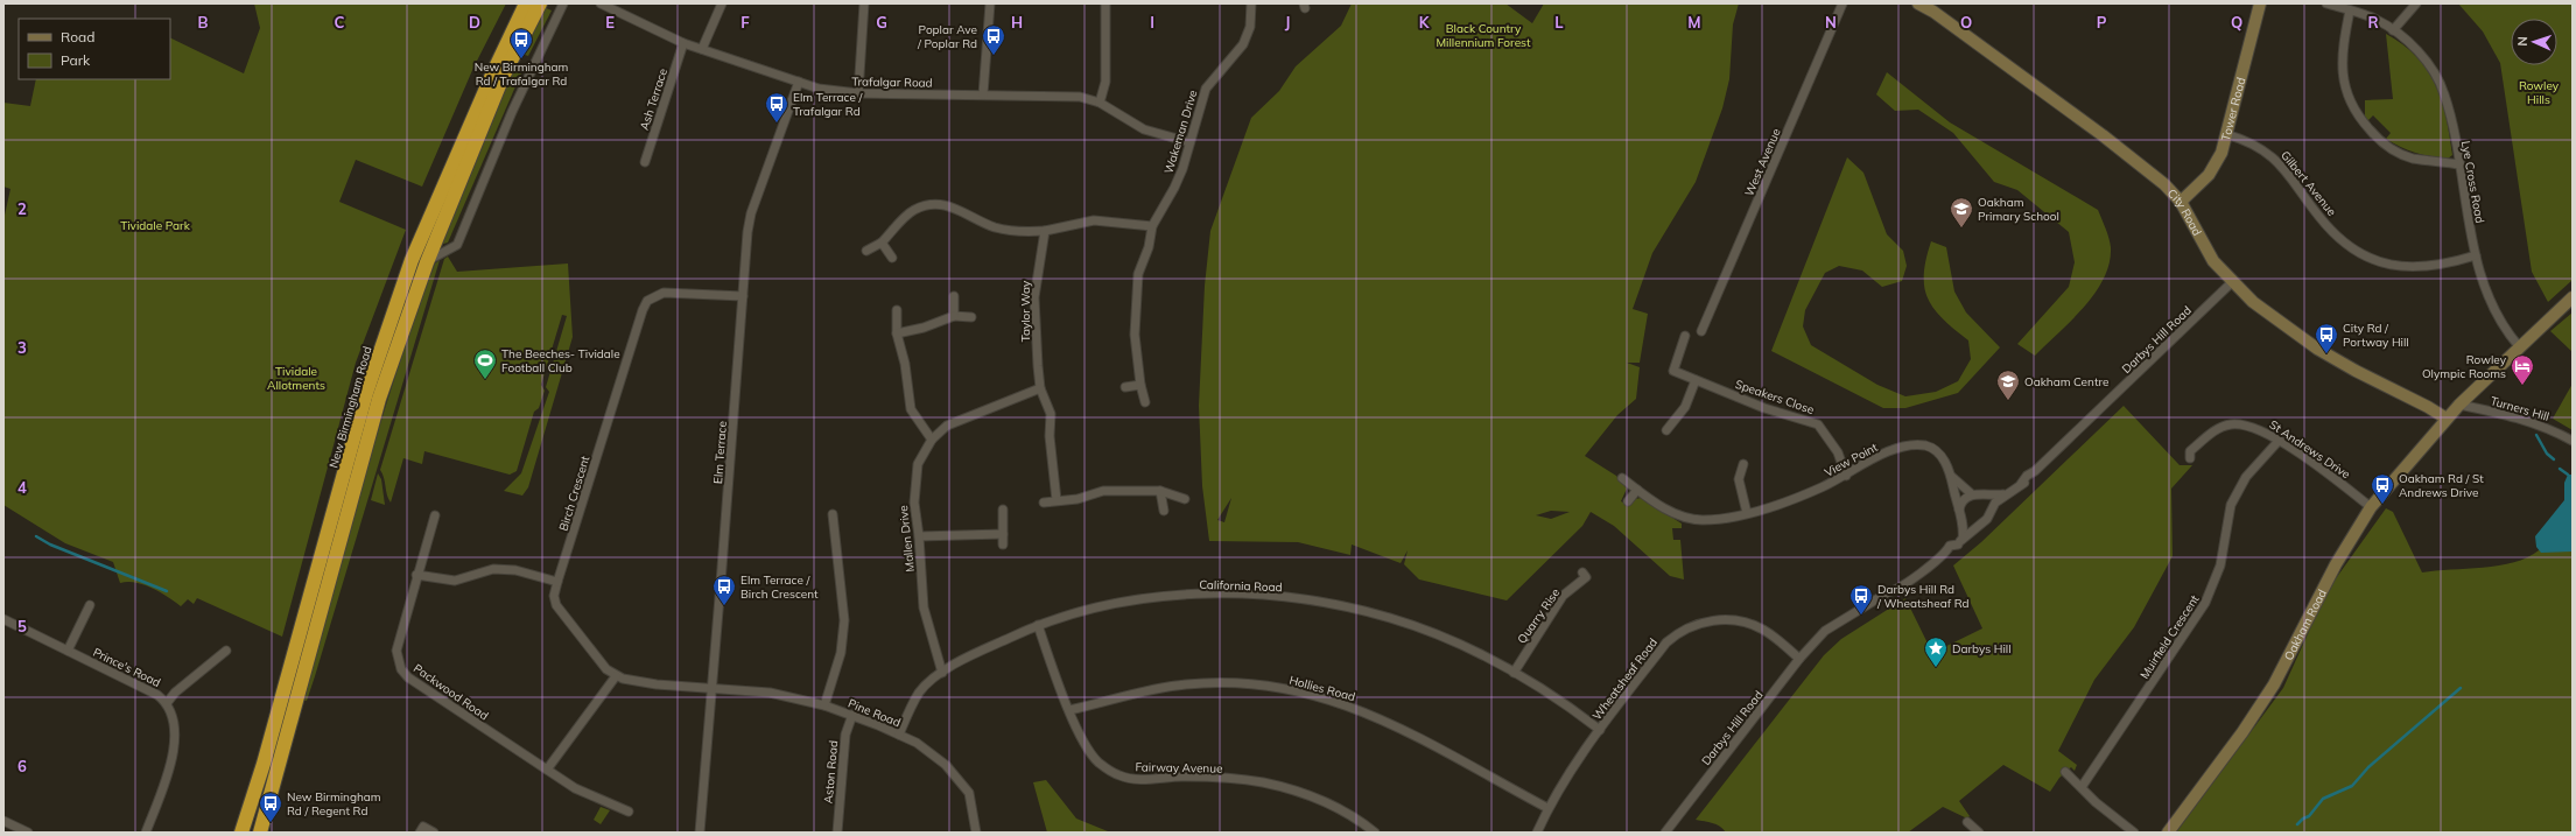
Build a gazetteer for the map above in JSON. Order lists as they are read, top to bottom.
{
  "streets": {
    "highway": ["New Birmingham Road"],
    "street": [
      "Trafalgar Road",
      "Ash Terrace",
      "Tower Road",
      "Wakeman Drive",
      "West Avenue",
      "Lye Cross Road",
      "Gilbert Avenue",
      "City Road",
      "Taylor Way",
      "Darbys Hill Road",
      "Speakers Close",
      "Turners Hill",
      "St Andrews Drive",
      "Elm Terrace",
      "View Point",
      "Birch Crescent",
      "Mallen Drive",
      "California Road",
      "Quarry Rise",
      "Oakham Road",
      "Muirfield Crescent",
      "Prince's Road",
      "Wheatsheaf Road",
      "Hollies Road",
      "Packwood Road",
      "Pine Road",
      "Fairway Avenue",
      "Aston Road"
    ]
  },
  "crossings": [
    ["Trafalgar Road", "Ash Terrace"],
    ["Trafalgar Road", "Wakeman Drive"],
    ["Trafalgar Road", "Elm Terrace"],
    ["Tower Road", "Gilbert Avenue"],
    ["Tower Road", "City Road"],
    ["Lye Cross Road", "Gilbert Avenue"],
    ["Lye Cross Road", "Oakham Road"],
    ["City Road", "Darbys Hill Road"],
    ["City Road", "Oakham Road"],
    ["Taylor Way", "Mallen Drive"],
    ["Darbys Hill Road", "View Point"],
    ["Darbys Hill Road", "Wheatsheaf Road"],
    ["Speakers Close", "View Point"],
    ["Turners Hill", "Oakham Road"],
    ["St Andrews Drive", "Oakham Road"],
    ["St Andrews Drive", "Muirfield Crescent"],
    ["Elm Terrace", "Birch Crescent"],
    ["Elm Terrace", "Pine Road"],
    ["Mallen Drive", "California Road"],
    ["California Road", "Quarry Rise"],
    ["California Road", "Wheatsheaf Road"],
    ["California Road", "Pine Road"],
    ["California Road", "Fairway Avenue"],
    ["Wheatsheaf Road", "Hollies Road"],
    ["Hollies Road", "Fairway Avenue"],
    ["Pine Road", "Aston Road"]
  ],
  "parks": [
    "Black Country Millennium Forest",
    "Rowley Hills",
    "Tividale Park",
    "Tividale Allotments"
  ],
  "places": {
    "bus stop": [
      "Poplar Ave / Poplar Rd",
      "New Birmingham Rd / Trafalgar Rd",
      "Elm Terrace / Trafalgar Rd",
      "City Rd / Portway Hill",
      "Oakham Rd / St Andrews Drive",
      "Elm Terrace / Birch Crescent",
      "Darbys Hill Rd / Wheatsheaf Rd",
      "New Birmingham Rd / Regent Rd"
    ],
    "school or university": ["Oakham Primary School", "Oakham Centre"],
    "sports": ["The Beeches- Tividale Football Club"],
    "hotel": ["Rowley Olympic Rooms"],
    "place": ["Darbys Hill"]
  },
  "legend": ["Road", "Park"],
  "north": "left",
  "grid": {
    "columns": [
      "B",
      "C",
      "D",
      "E",
      "F",
      "G",
      "H",
      "I",
      "J",
      "K",
      "L",
      "M",
      "N",
      "O",
      "P",
      "Q",
      "R"
    ],
    "rows": [
      "2",
      "3",
      "4",
      "5",
      "6"
    ]
  }
}
